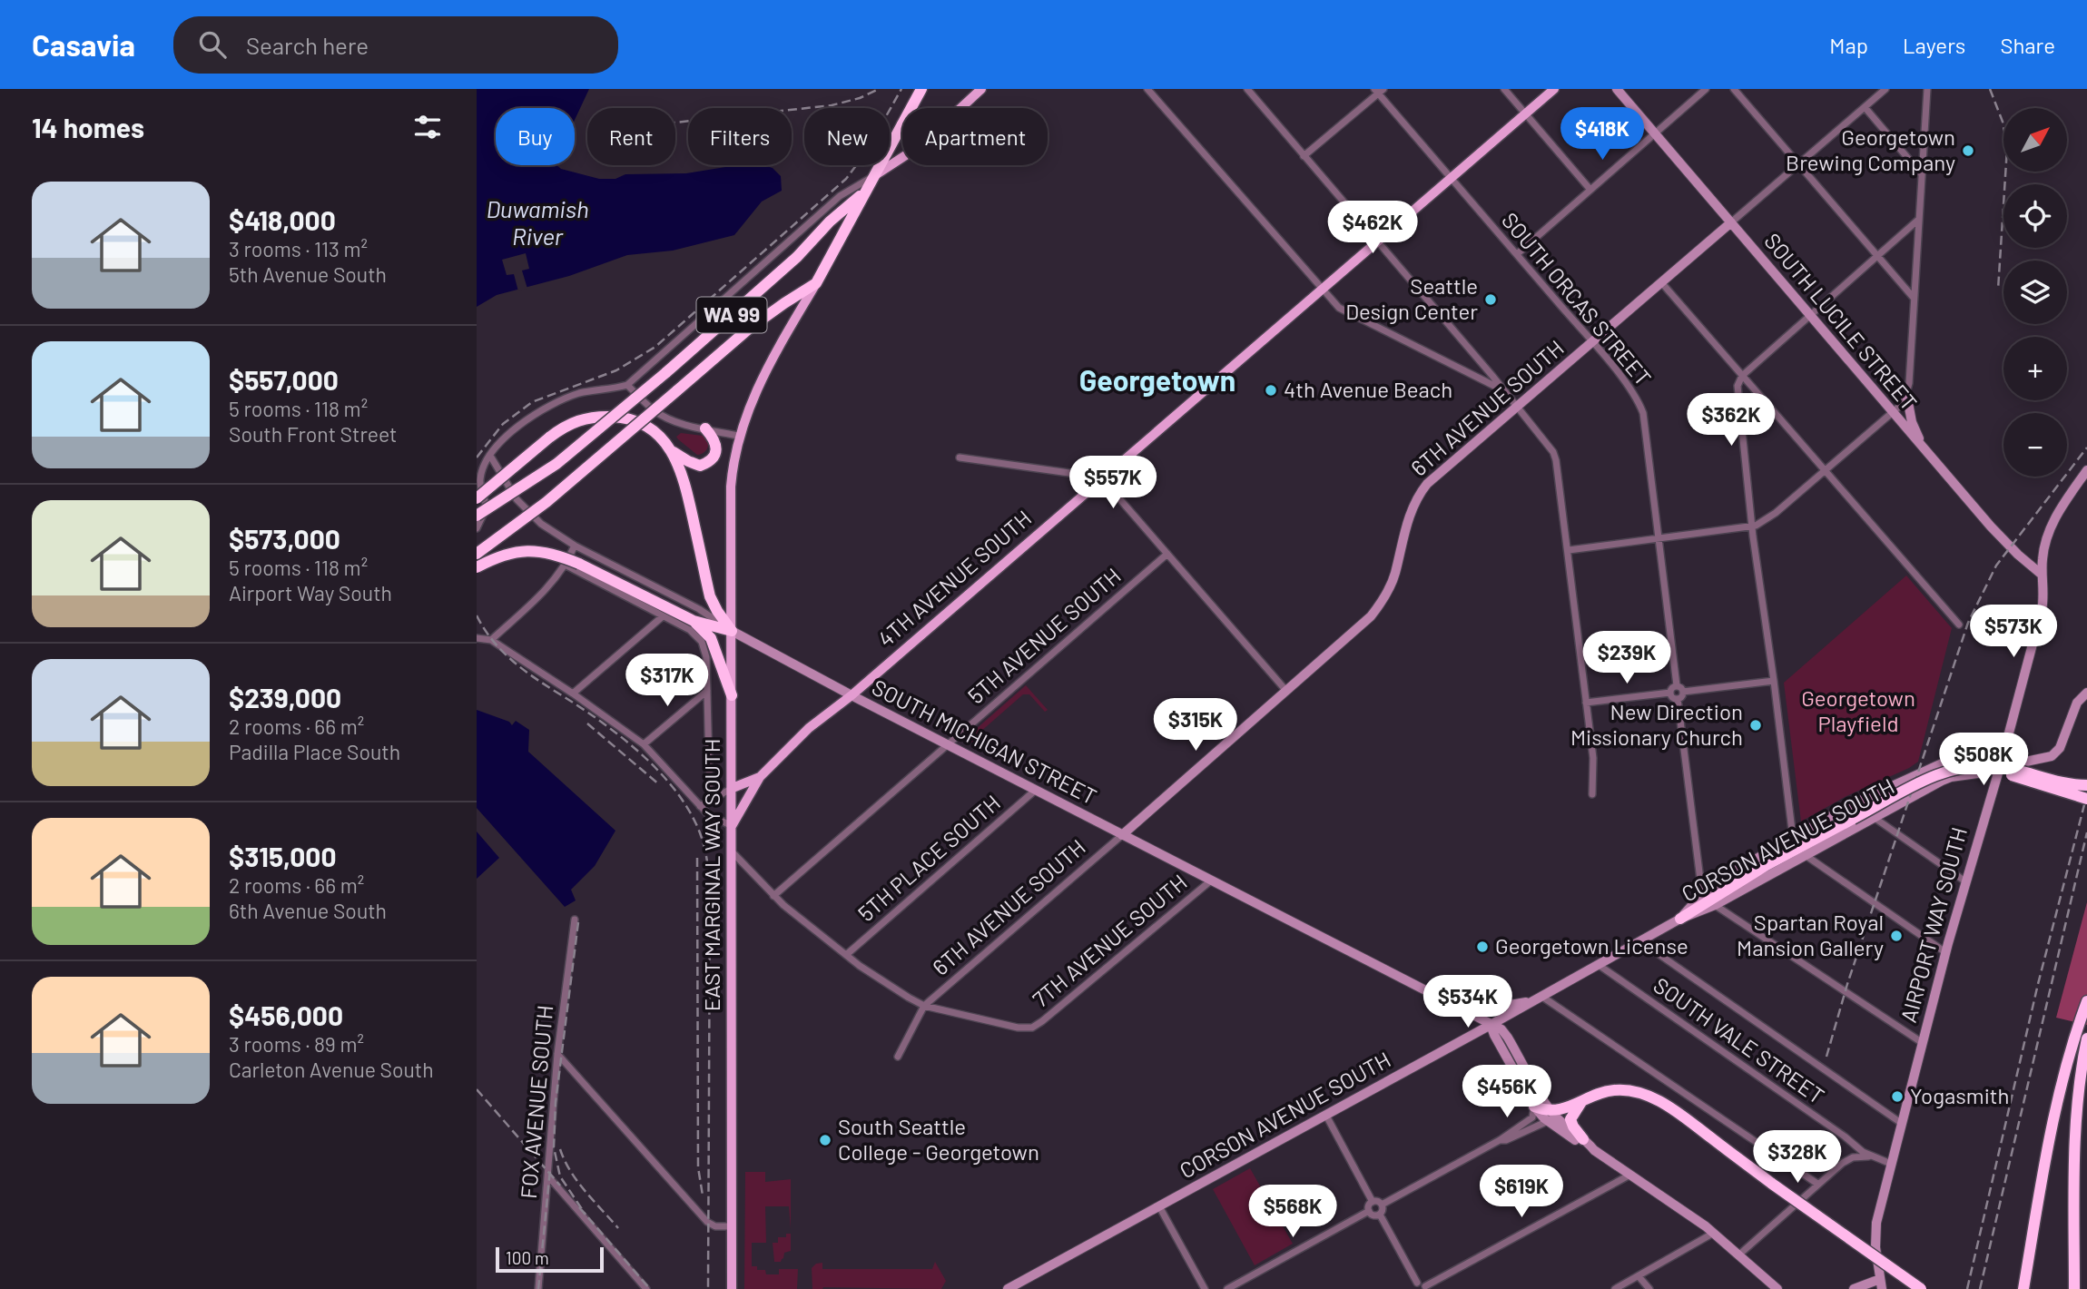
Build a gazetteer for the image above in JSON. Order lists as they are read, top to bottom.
{
  "streets": {
    "highway": ["WA 99", "EAST MARGINAL WAY SOUTH"],
    "main road": [
      "SOUTH LUCILE STREET",
      "6TH AVENUE SOUTH",
      "4TH AVENUE SOUTH",
      "SOUTH MICHIGAN STREET",
      "CORSON AVENUE SOUTH",
      "AIRPORT WAY SOUTH"
    ],
    "street": [
      "SOUTH ORCAS STREET",
      "5TH AVENUE SOUTH",
      "5TH PLACE SOUTH",
      "7TH AVENUE SOUTH",
      "SOUTH VALE STREET",
      "FOX AVENUE SOUTH"
    ]
  },
  "crossings": [
    ["SOUTH ORCAS STREET", "6TH AVENUE SOUTH"],
    ["SOUTH ORCAS STREET", "4TH AVENUE SOUTH"],
    ["WA 99", "EAST MARGINAL WAY SOUTH"],
    ["SOUTH LUCILE STREET", "6TH AVENUE SOUTH"],
    ["SOUTH LUCILE STREET", "AIRPORT WAY SOUTH"],
    ["6TH AVENUE SOUTH", "SOUTH MICHIGAN STREET"],
    ["6TH AVENUE SOUTH", "7TH AVENUE SOUTH"],
    ["4TH AVENUE SOUTH", "SOUTH MICHIGAN STREET"],
    ["4TH AVENUE SOUTH", "EAST MARGINAL WAY SOUTH"],
    ["5TH AVENUE SOUTH", "SOUTH MICHIGAN STREET"],
    ["SOUTH MICHIGAN STREET", "CORSON AVENUE SOUTH"],
    ["SOUTH MICHIGAN STREET", "5TH PLACE SOUTH"],
    ["SOUTH MICHIGAN STREET", "EAST MARGINAL WAY SOUTH"],
    ["SOUTH MICHIGAN STREET", "7TH AVENUE SOUTH"],
    ["CORSON AVENUE SOUTH", "AIRPORT WAY SOUTH"],
    ["CORSON AVENUE SOUTH", "SOUTH VALE STREET"],
    ["AIRPORT WAY SOUTH", "SOUTH VALE STREET"]
  ],
  "districts": ["Georgetown"],
  "water": ["Duwamish River"],
  "parks": ["Georgetown Playfield"],
  "places": [
    "Georgetown Brewing Company",
    "Seattle Design Center",
    "4th Avenue Beach",
    "New Direction Missionary Church",
    "Spartan Royal Mansion Gallery",
    "Georgetown License",
    "Yogasmith",
    "South Seattle College - Georgetown"
  ],
  "scale_bar": "100 m",
  "north": "top right",
  "page": {
    "header": "Casavia",
    "search": "Search here",
    "nav": ["Map", "Layers", "Share"],
    "heading": "14 homes",
    "price": [
      "$418K",
      "$462K",
      "$362K",
      "$557K",
      "$573K",
      "$239K",
      "$317K",
      "$315K",
      "$508K",
      "$534K",
      "$456K",
      "$328K",
      "$619K",
      "$568K"
    ],
    "map_buttons": ["+", "−"],
    "chip": [
      "Buy",
      "Rent",
      "Filters",
      "New",
      "Apartment"
    ],
    "list": [
      {
        "name": "$418,000",
        "note": "3 rooms · 113 m² · 5th Avenue South"
      },
      {
        "name": "$557,000",
        "note": "5 rooms · 118 m² · South Front Street"
      },
      {
        "name": "$573,000",
        "note": "5 rooms · 118 m² · Airport Way South"
      },
      {
        "name": "$239,000",
        "note": "2 rooms · 66 m² · Padilla Place South"
      },
      {
        "name": "$315,000",
        "note": "2 rooms · 66 m² · 6th Avenue South"
      },
      {
        "name": "$456,000",
        "note": "3 rooms · 89 m² · Carleton Avenue South"
      }
    ],
    "scale": "100 m"
  }
}
